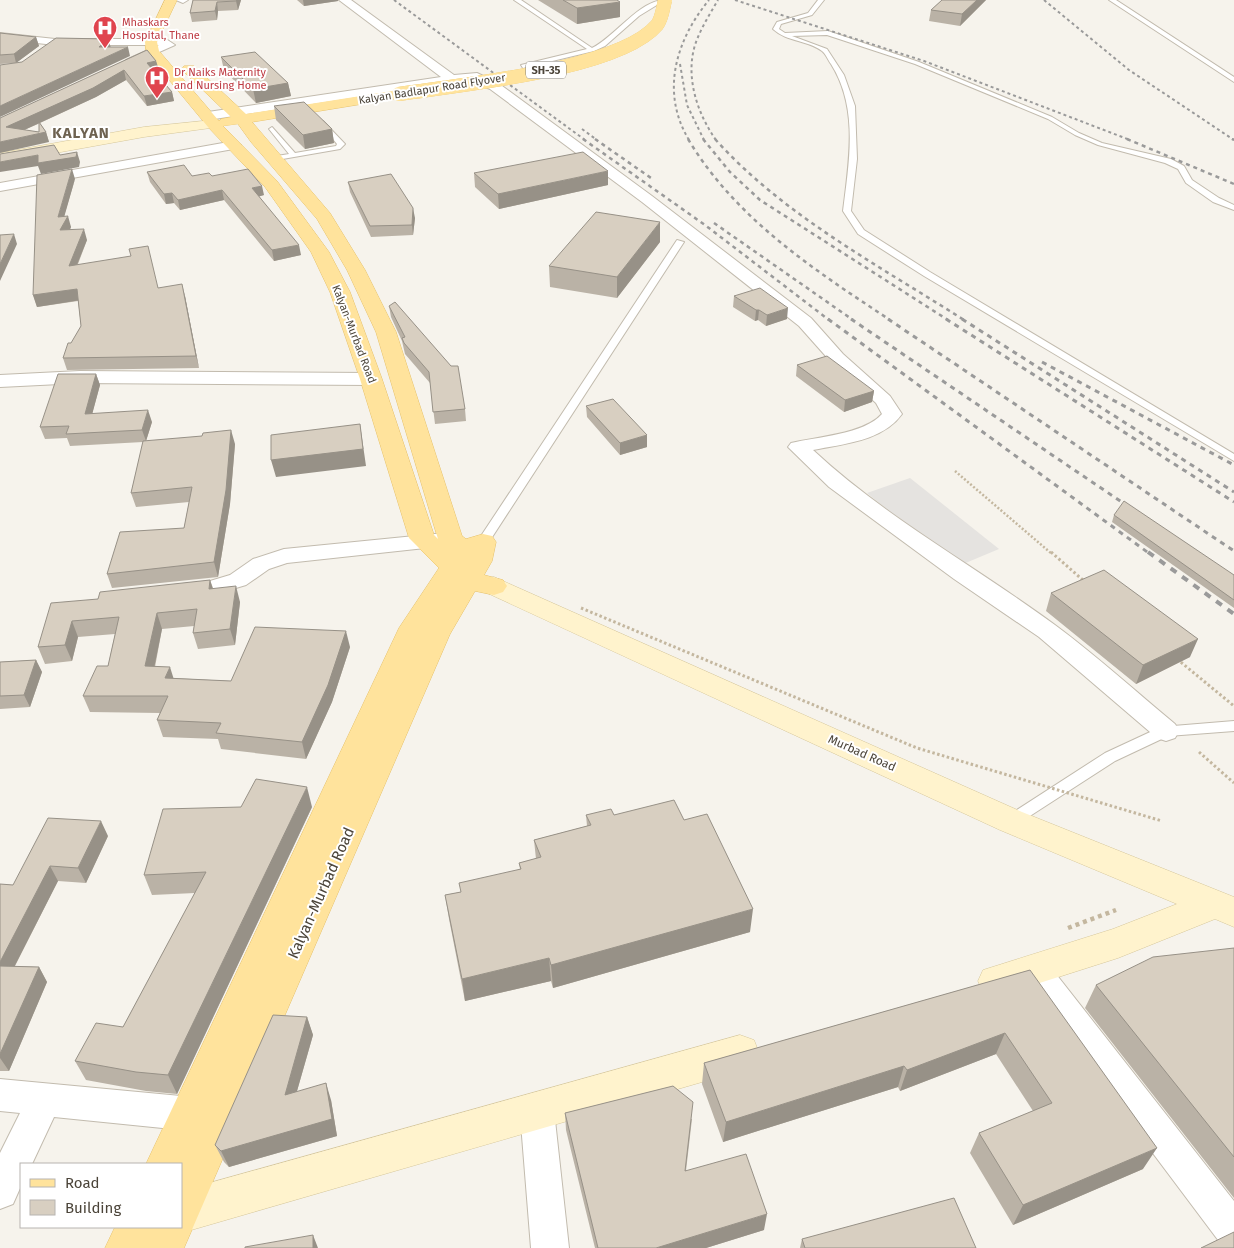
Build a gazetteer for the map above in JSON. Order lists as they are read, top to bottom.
{
  "streets": {
    "main road": ["SH-35", "Kalyan Badlapur Road Flyover", "Kalyan-Murbad Road"],
    "street": ["Murbad Road"]
  },
  "crossings": [
    ["Kalyan Badlapur Road Flyover", "Kalyan-Murbad Road"],
    ["Kalyan-Murbad Road", "Murbad Road"]
  ],
  "districts": ["KALYAN"],
  "places": {
    "hospital": ["Mhaskars Hospital, Thane", "Dr Naiks Maternity and Nursing Home"]
  },
  "legend": ["Road", "Building"]
}
